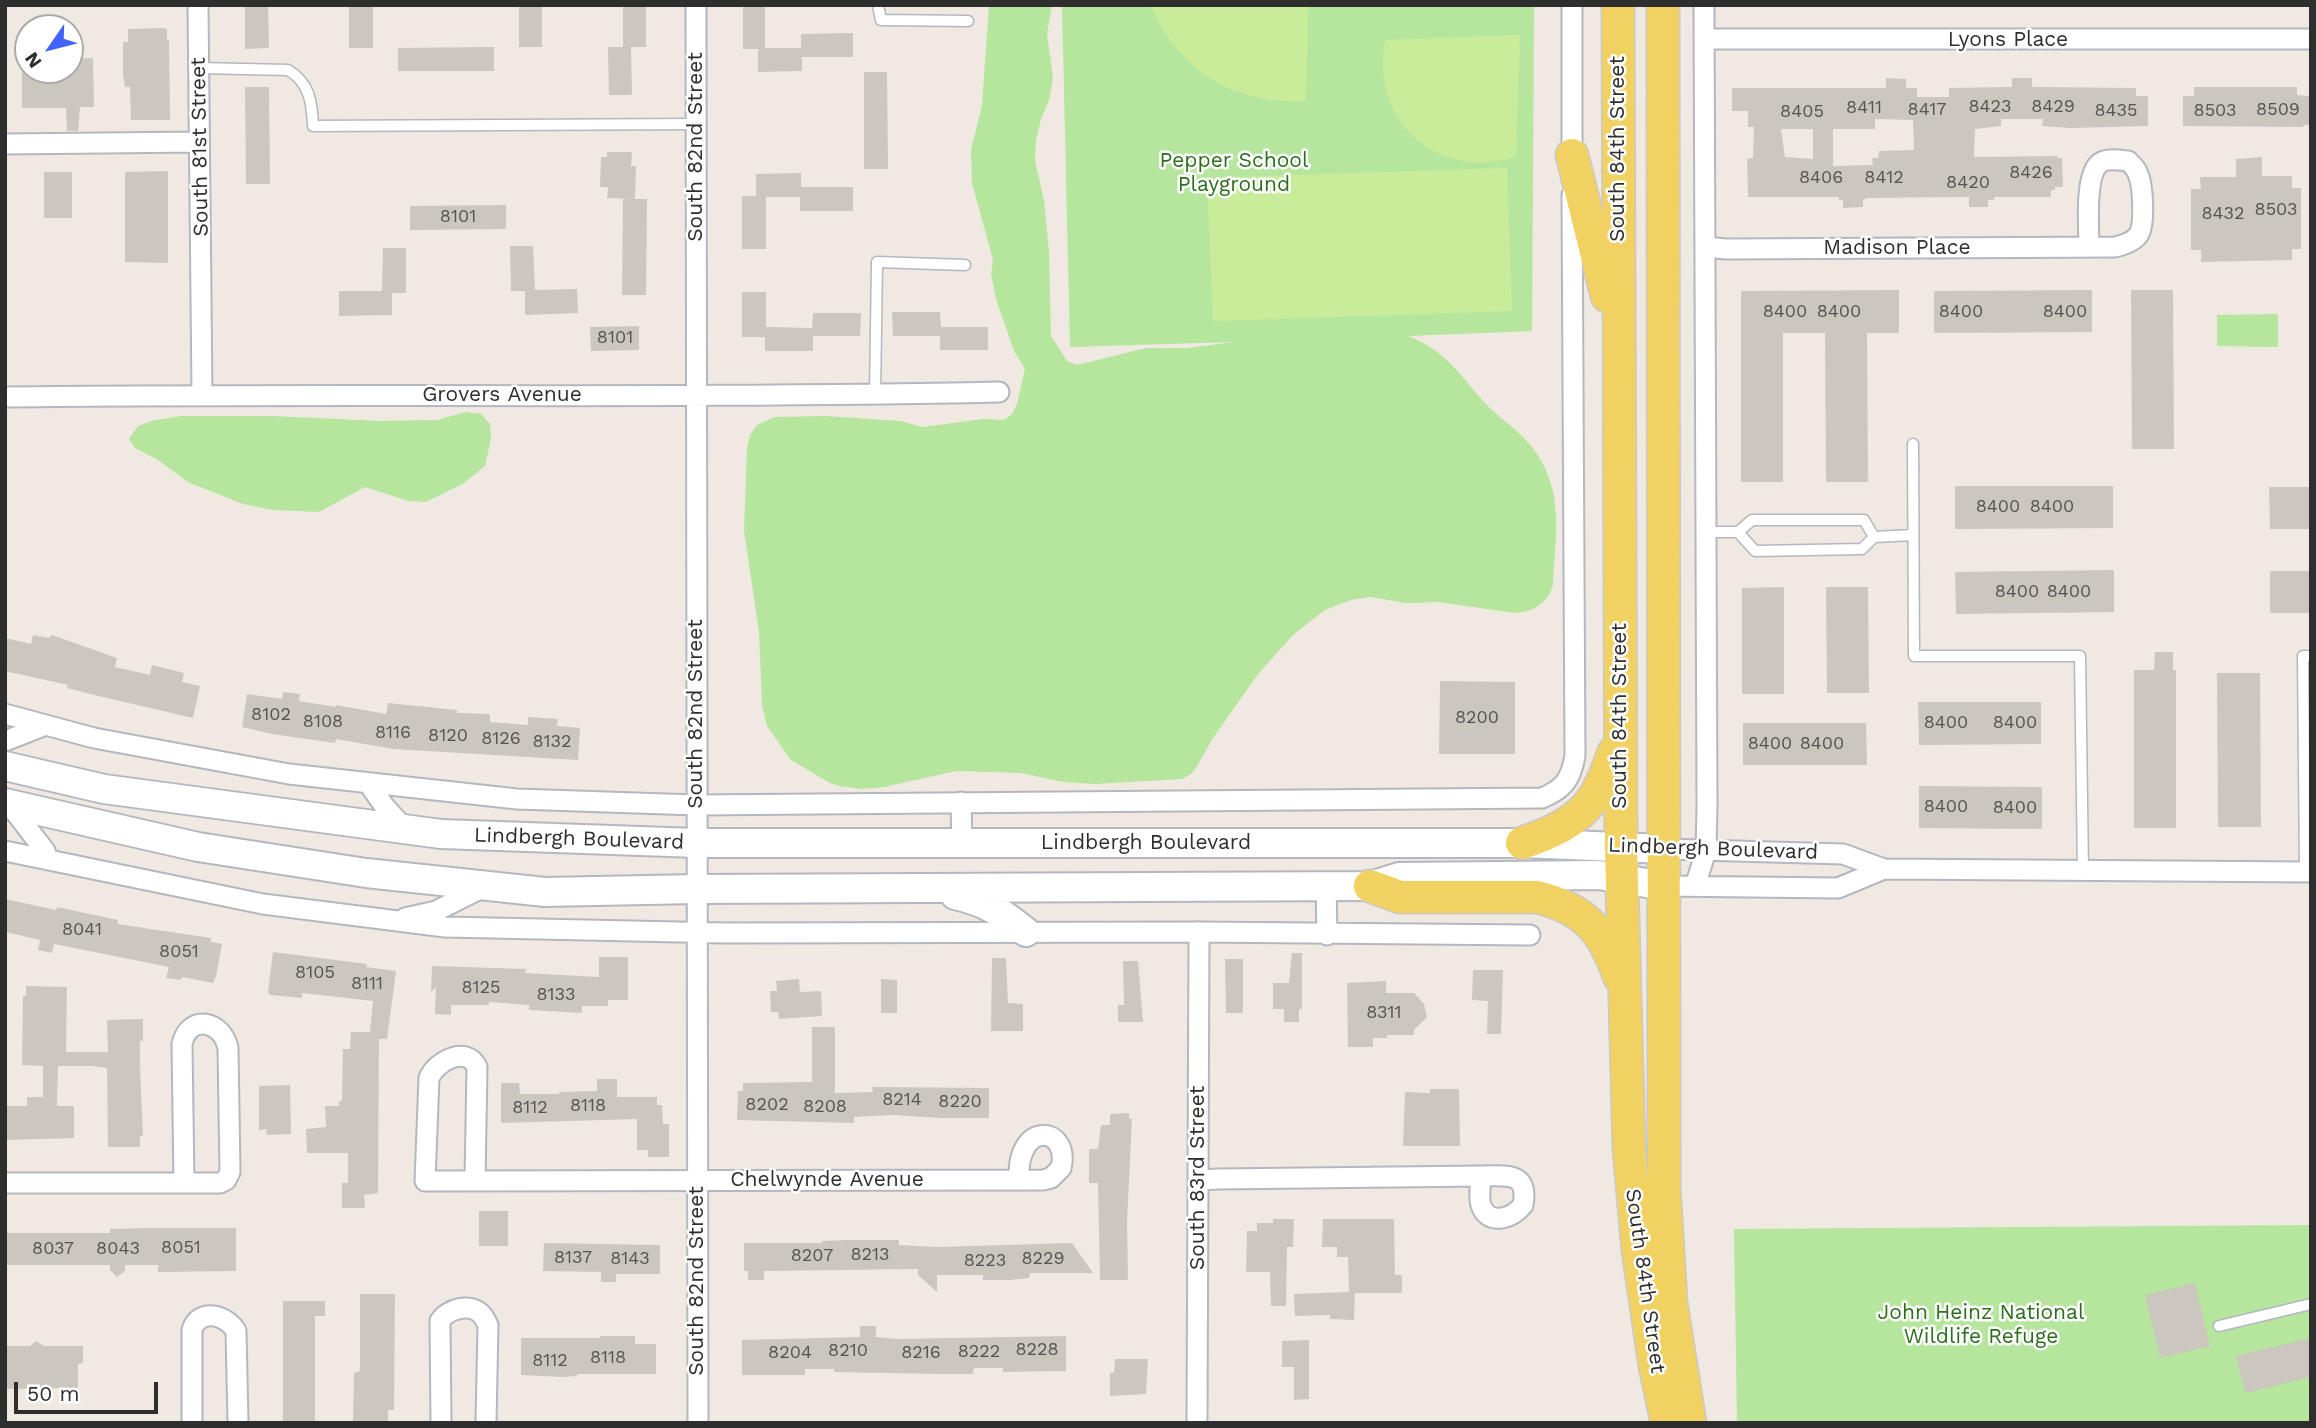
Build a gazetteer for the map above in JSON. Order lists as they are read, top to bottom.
{
  "streets": {
    "main road": ["South 84th Street", "Lindbergh Boulevard"],
    "street": [
      "Lyons Place",
      "South 81st Street",
      "South 82nd Street",
      "Madison Place",
      "Grovers Avenue",
      "South 83rd Street",
      "Chelwynde Avenue"
    ]
  },
  "crossings": [
    ["Lyons Place", "South 84th Street"],
    ["South 81st Street", "Grovers Avenue"],
    ["South 82nd Street", "Grovers Avenue"],
    ["South 82nd Street", "Lindbergh Boulevard"],
    ["South 82nd Street", "Chelwynde Avenue"],
    ["South 84th Street", "Madison Place"],
    ["South 84th Street", "Lindbergh Boulevard"]
  ],
  "parks": ["Pepper School Playground", "John Heinz National Wildlife Refuge"],
  "house_numbers": [
    "8423",
    "8429",
    "8411",
    "8417",
    "8509",
    "8435",
    "8503",
    "8405",
    "8426",
    "8406",
    "8412",
    "8420",
    "8503",
    "8432",
    "8101",
    "8400",
    "8400",
    "8400",
    "8400",
    "8101",
    "8400",
    "8400",
    "8400",
    "8400",
    "8102",
    "8200",
    "8108",
    "8400",
    "8400",
    "8116",
    "8120",
    "8126",
    "8132",
    "8400",
    "8400",
    "8400",
    "8400",
    "8041",
    "8051",
    "8105",
    "8111",
    "8125",
    "8133",
    "8311",
    "8214",
    "8220",
    "8202",
    "8118",
    "8208",
    "8112",
    "8051",
    "8037",
    "8043",
    "8213",
    "8207",
    "8137",
    "8143",
    "8229",
    "8223",
    "8228",
    "8210",
    "8222",
    "8204",
    "8216",
    "8118",
    "8112"
  ],
  "scale_bar": "50 m",
  "north": "bottom left"
}
